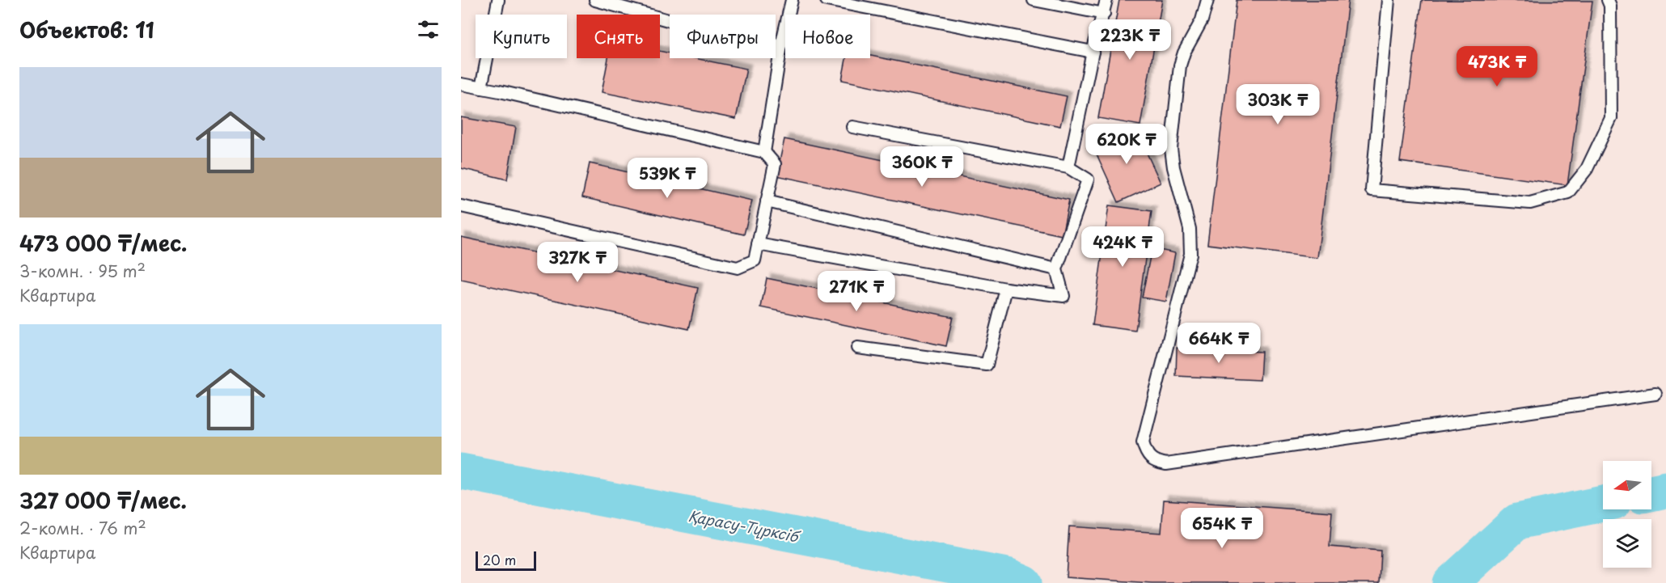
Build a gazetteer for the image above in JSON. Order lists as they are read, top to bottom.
{
  "water": ["Қарасу-Түрксіб"],
  "scale_bar": "20 m",
  "north": "left",
  "page": {
    "heading": "Объектов: 11",
    "chip": [
      "Купить",
      "Снять",
      "Фильтры",
      "Новое"
    ],
    "price": [
      "223K ₸",
      "473K ₸",
      "303K ₸",
      "620K ₸",
      "360K ₸",
      "539K ₸",
      "424K ₸",
      "327K ₸",
      "271K ₸",
      "664K ₸",
      "654K ₸"
    ],
    "list": [
      {
        "name": "473 000 ₸/мес.",
        "note": "3-комн. · 95 m² · Квартира"
      },
      {
        "name": "327 000 ₸/мес.",
        "note": "2-комн. · 76 m² · Квартира"
      }
    ],
    "scale": "20 m"
  }
}
